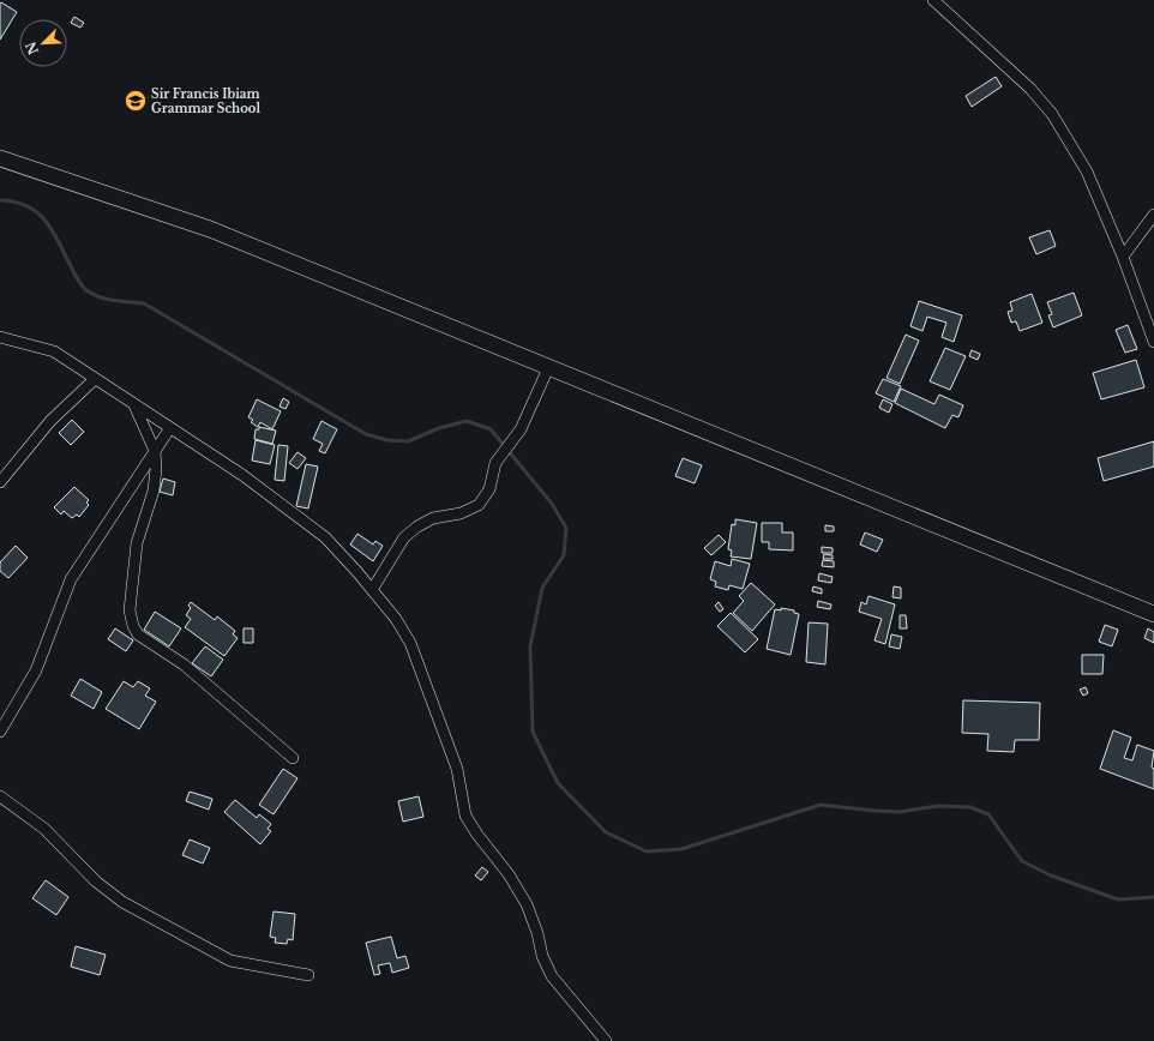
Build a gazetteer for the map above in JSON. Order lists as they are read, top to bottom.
{
  "places": {
    "school or university": ["Sir Francis Ibiam Grammar School"]
  },
  "north": "bottom left"
}
